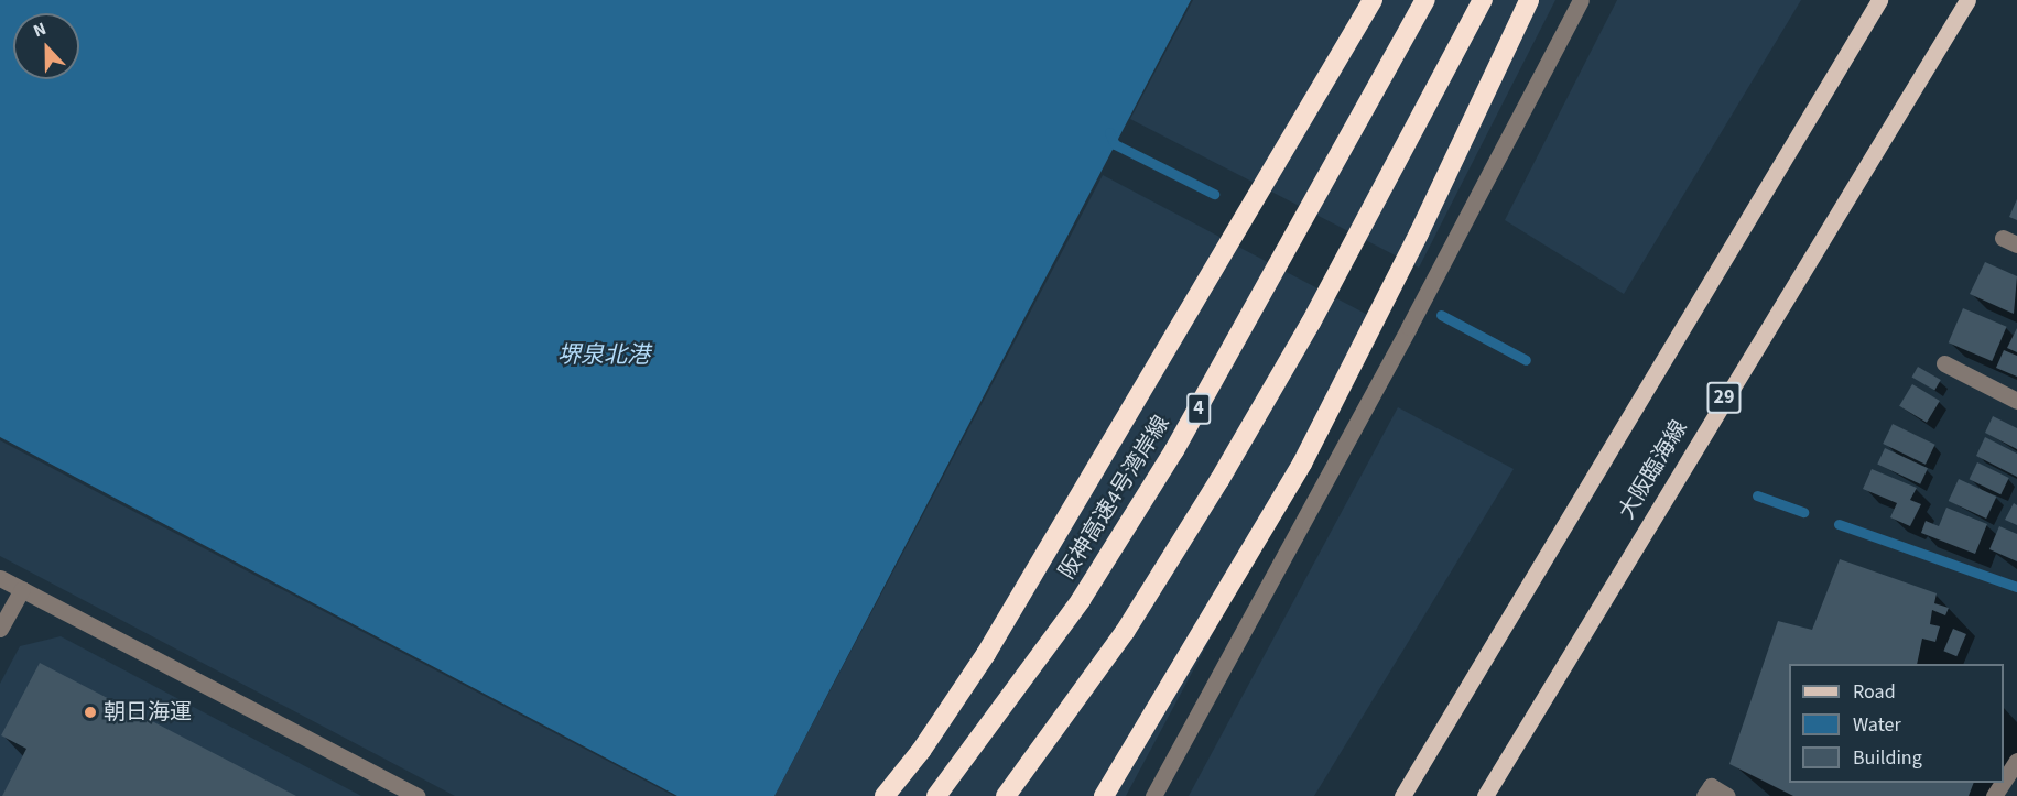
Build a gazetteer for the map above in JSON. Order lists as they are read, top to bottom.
{
  "streets": {
    "highway": ["4", "阪神高速4号湾岸線"],
    "main road": ["29", "大阪臨海線"]
  },
  "water": ["堺泉北港"],
  "places": ["朝日海運"],
  "legend": ["Road", "Water", "Building"],
  "north": "top"
}
